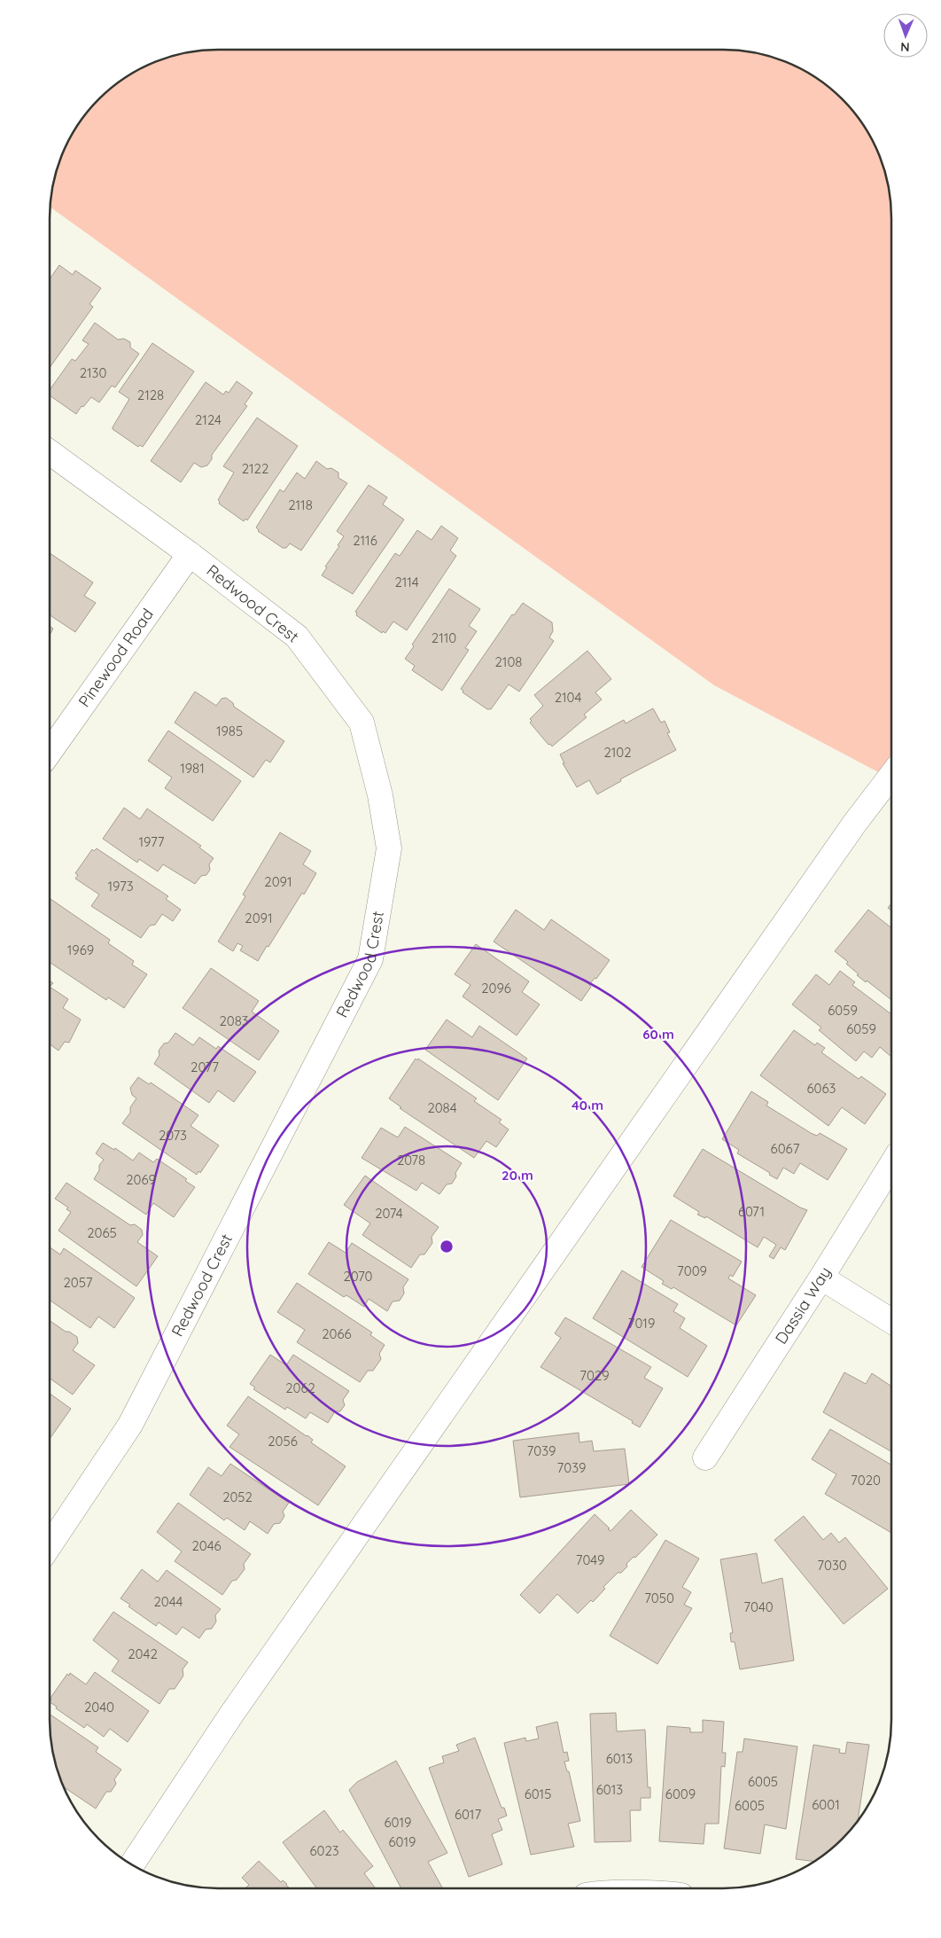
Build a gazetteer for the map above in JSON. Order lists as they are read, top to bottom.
{
  "streets": {
    "street": ["Redwood Crest", "Pinewood Road", "Dassia Way"]
  },
  "crossings": [
    ["Redwood Crest", "Pinewood Road"]
  ],
  "house_numbers": [
    "2130",
    "2128",
    "2124",
    "2122",
    "2118",
    "2116",
    "2114",
    "2110",
    "2108",
    "2104",
    "1985",
    "2102",
    "1981",
    "1977",
    "2091",
    "1973",
    "2091",
    "1969",
    "2096",
    "6059",
    "2083",
    "6059",
    "2077",
    "6063",
    "2084",
    "2073",
    "6067",
    "2078",
    "2069",
    "6071",
    "2074",
    "2065",
    "7009",
    "2070",
    "2057",
    "7019",
    "2066",
    "7029",
    "2062",
    "2056",
    "7039",
    "7039",
    "7020",
    "2052",
    "2046",
    "7049",
    "7030",
    "7050",
    "2044",
    "7040",
    "2042",
    "2040",
    "6013",
    "6005",
    "6013",
    "6015",
    "6009",
    "6001",
    "6005",
    "6017",
    "6019",
    "6019",
    "6023"
  ],
  "north": "bottom",
  "rings": ["60 m", "40 m", "20 m"]
}
